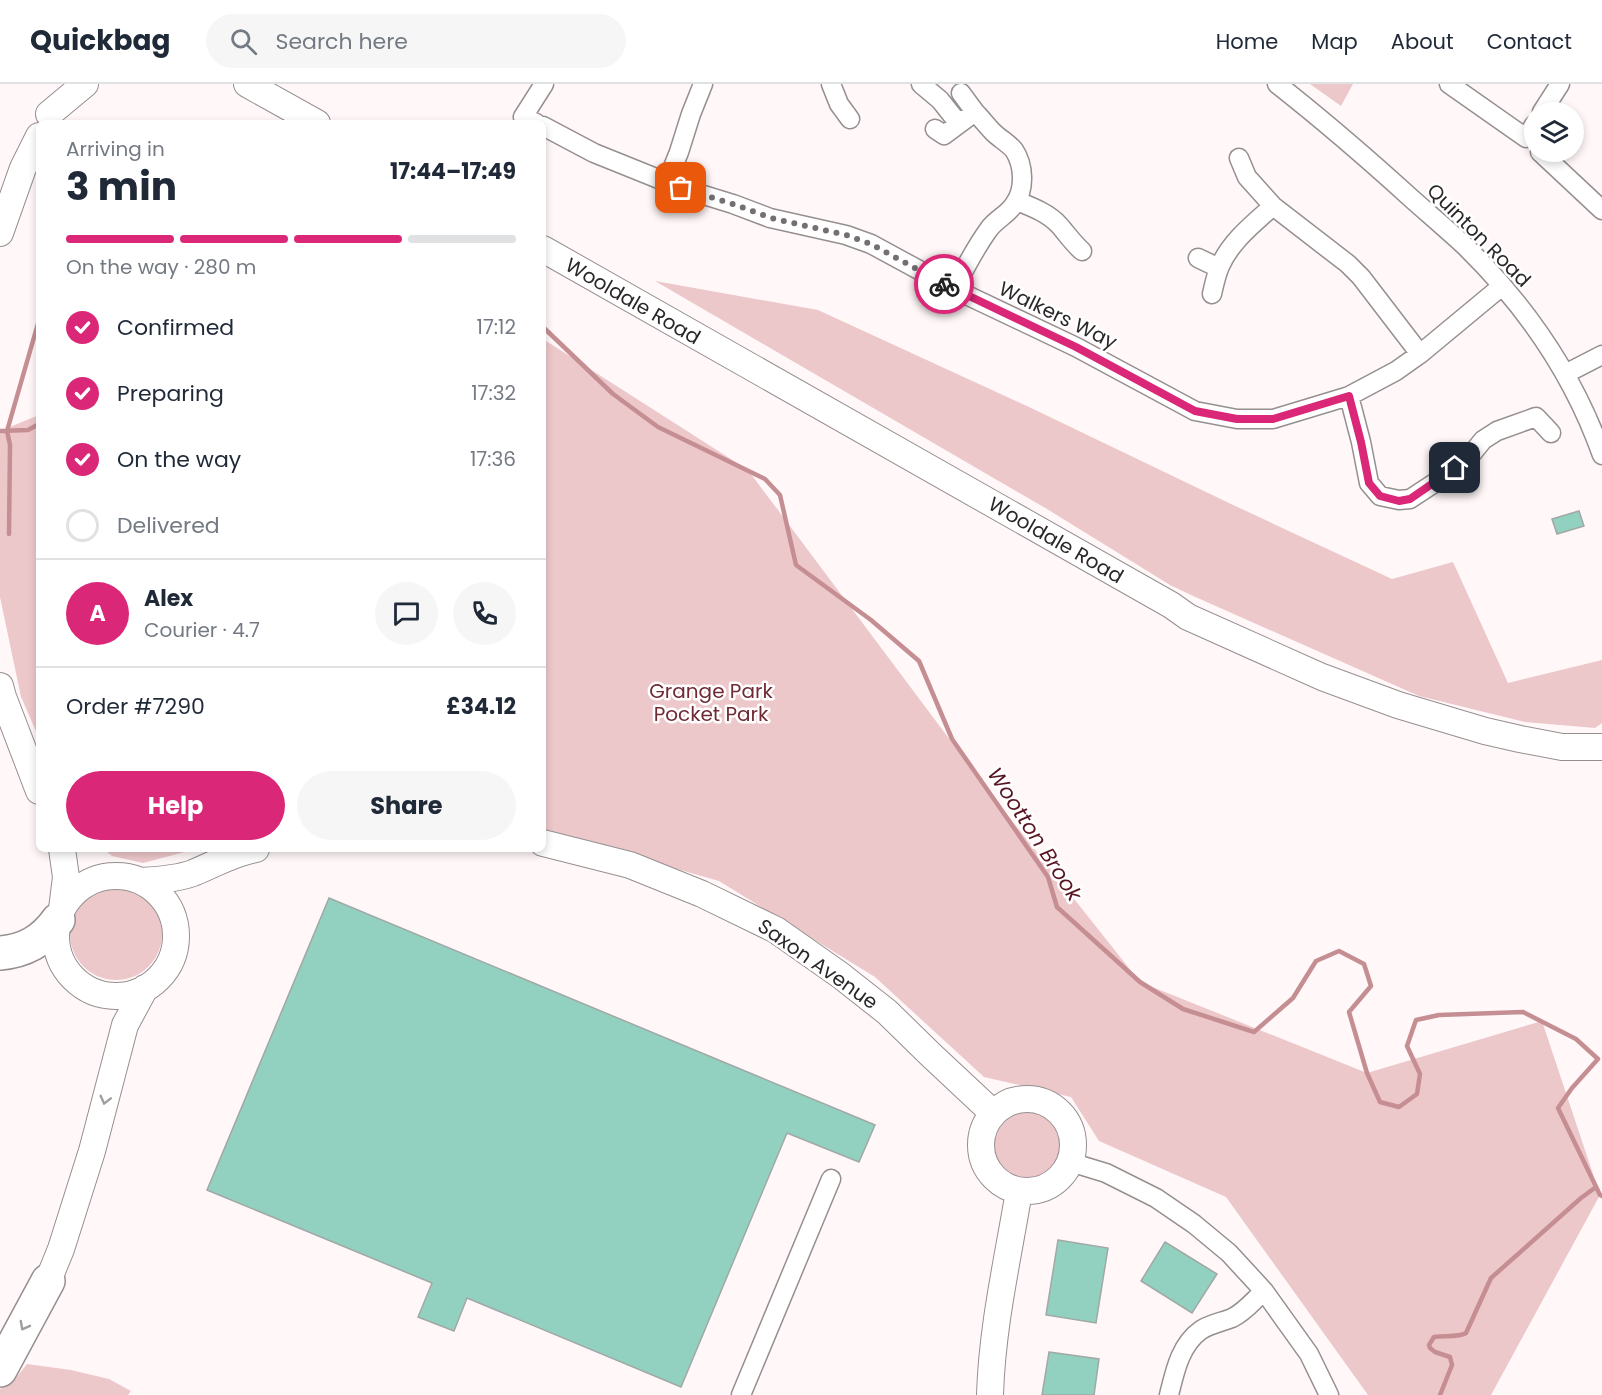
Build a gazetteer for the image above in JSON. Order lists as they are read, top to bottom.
{
  "streets": {
    "street": [
      "Quinton Road",
      "Wooldale Road",
      "Walkers Way",
      "Saxon Avenue"
    ]
  },
  "crossings": [
    ["Quinton Road", "Walkers Way"]
  ],
  "water": ["Wootton Brook"],
  "parks": ["Grange Park Pocket Park"],
  "page": {
    "header": "Quickbag",
    "search": "Search here",
    "nav": [
      "Home",
      "Map",
      "About",
      "Contact"
    ],
    "heading": ["3 min", "Arriving in", "17:44–17:49"],
    "panel": [
      "Alex",
      "Courier · 4.7",
      "Order #7290",
      "£34.12"
    ],
    "bar": "On the way · 280 m",
    "list": [
      ["Confirmed", "17:12"],
      ["Preparing", "17:32"],
      ["On the way", "17:36"],
      "Delivered"
    ],
    "round": "A",
    "buttons": ["Help", "Share"]
  }
}
